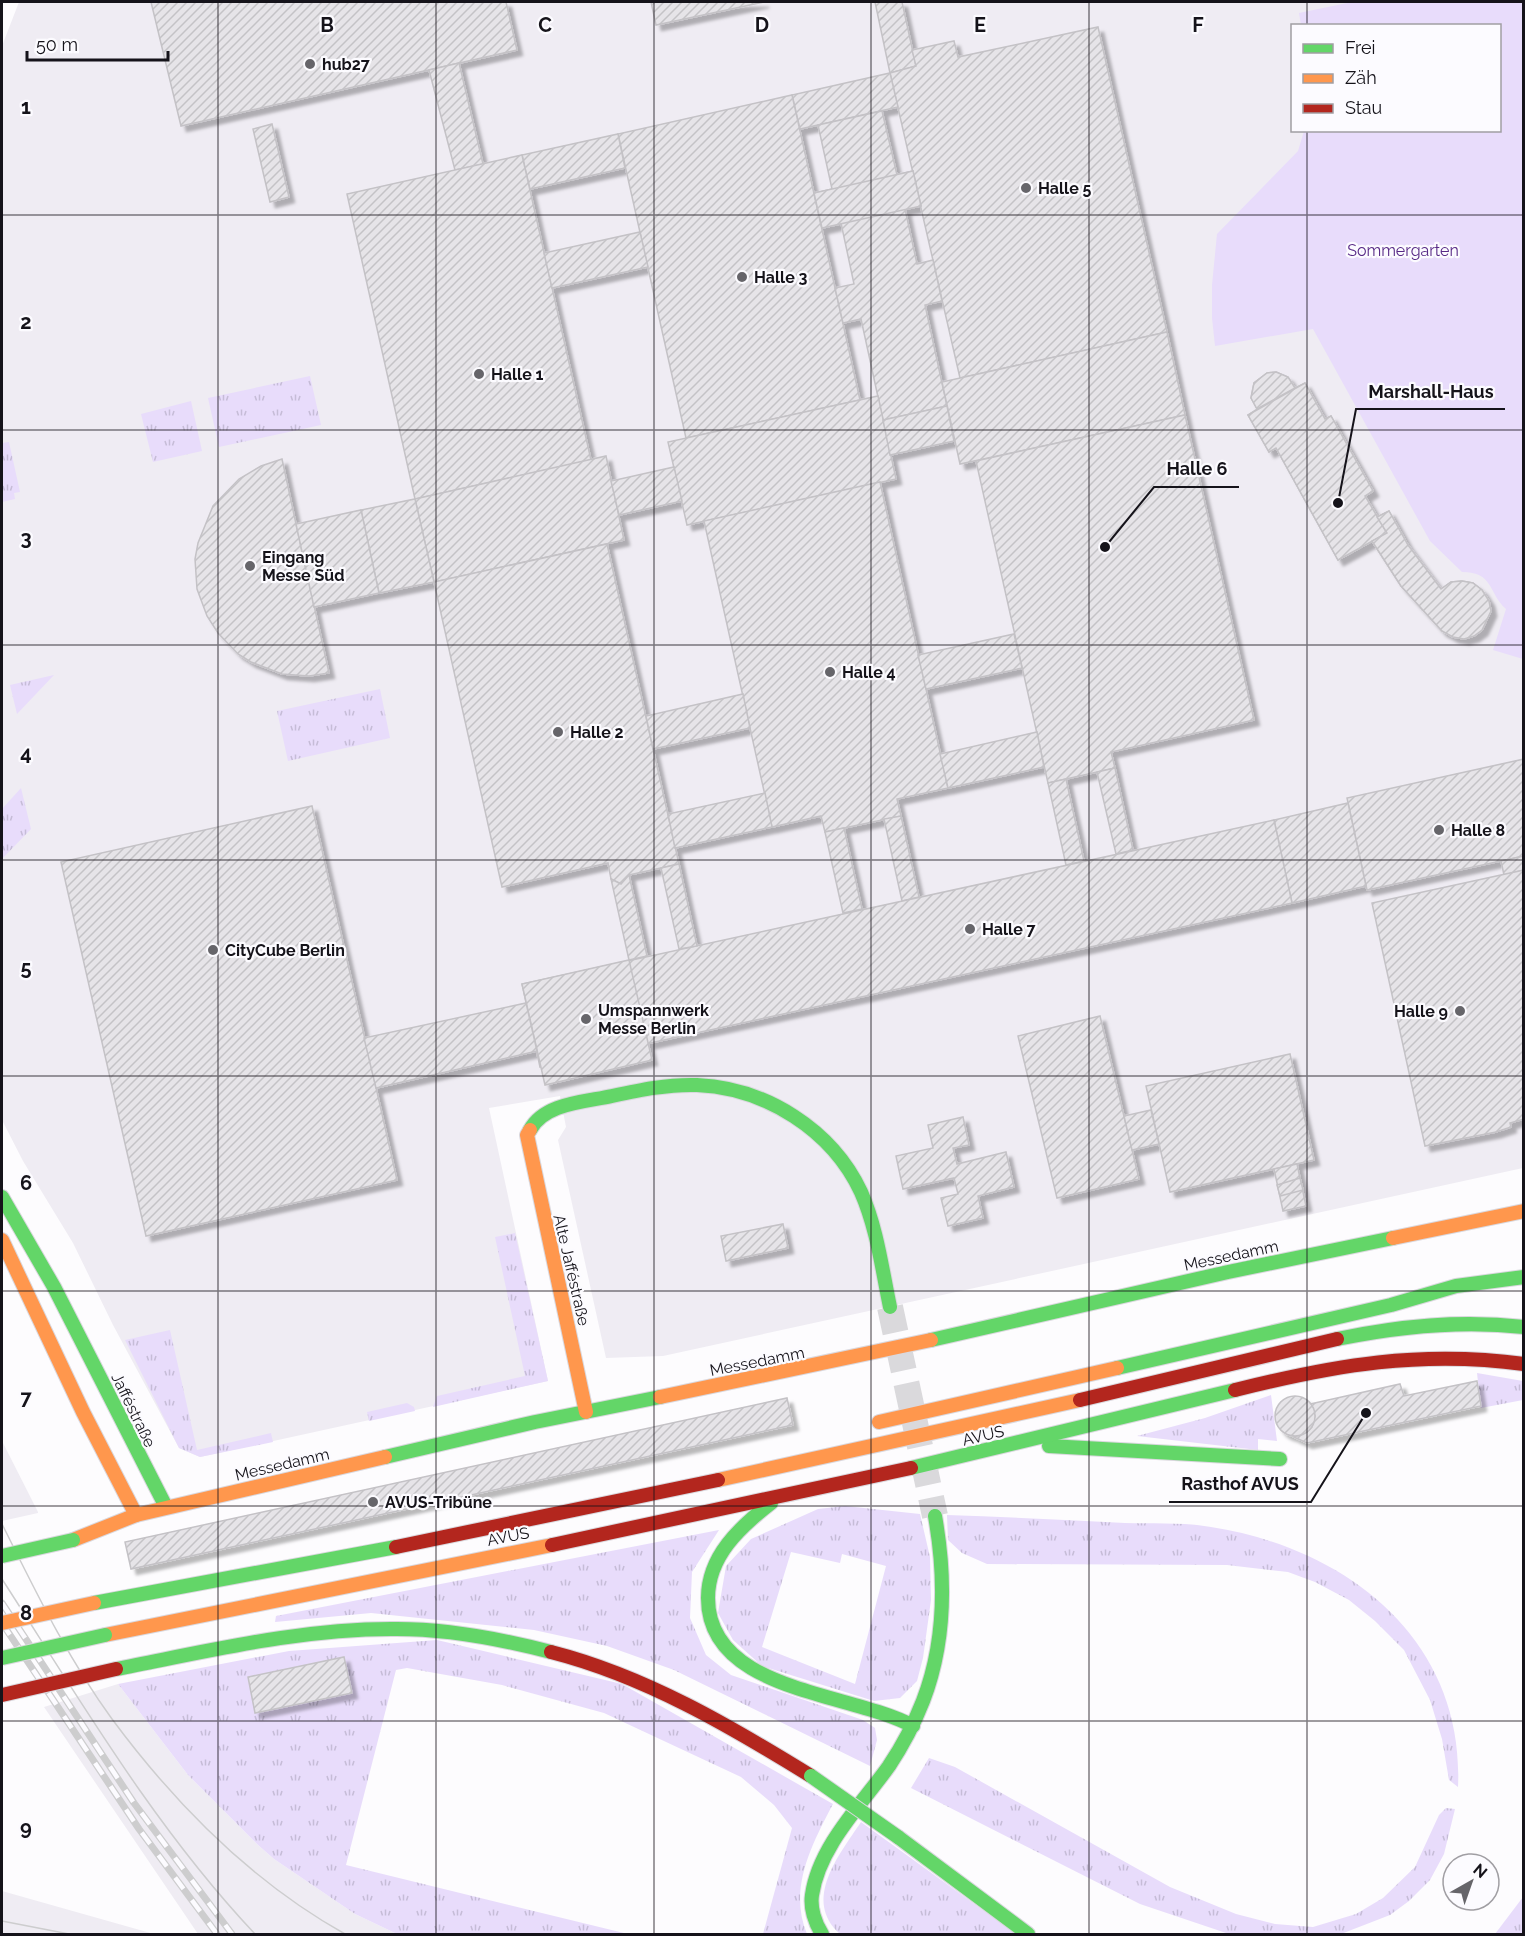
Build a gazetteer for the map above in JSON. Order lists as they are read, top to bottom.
{
  "streets": {
    "main road": [
      "Messedamm",
      "Alte Jafféstraße",
      "Jafféstraße",
      "AVUS"
    ]
  },
  "crossings": [
    ["Messedamm", "Alte Jafféstraße"],
    ["Messedamm", "Jafféstraße"]
  ],
  "parks": ["Sommergarten"],
  "places": [
    "hub27",
    "Halle 5",
    "Halle 3",
    "Halle 1",
    "Marshall-Haus",
    "Halle 6",
    "Eingang Messe Süd",
    "Halle 4",
    "Halle 2",
    "Halle 8",
    "Halle 7",
    "CityCube Berlin",
    "Halle 9",
    "Umspannwerk Messe Berlin",
    "Rasthof AVUS",
    "AVUS-Tribüne"
  ],
  "legend": ["Frei", "Zäh", "Stau"],
  "scale_bar": "50 m",
  "north": "top right",
  "grid": {
    "columns": [
      "B",
      "C",
      "D",
      "E",
      "F"
    ],
    "rows": [
      "1",
      "2",
      "3",
      "4",
      "5",
      "6",
      "7",
      "8",
      "9"
    ]
  }
}
